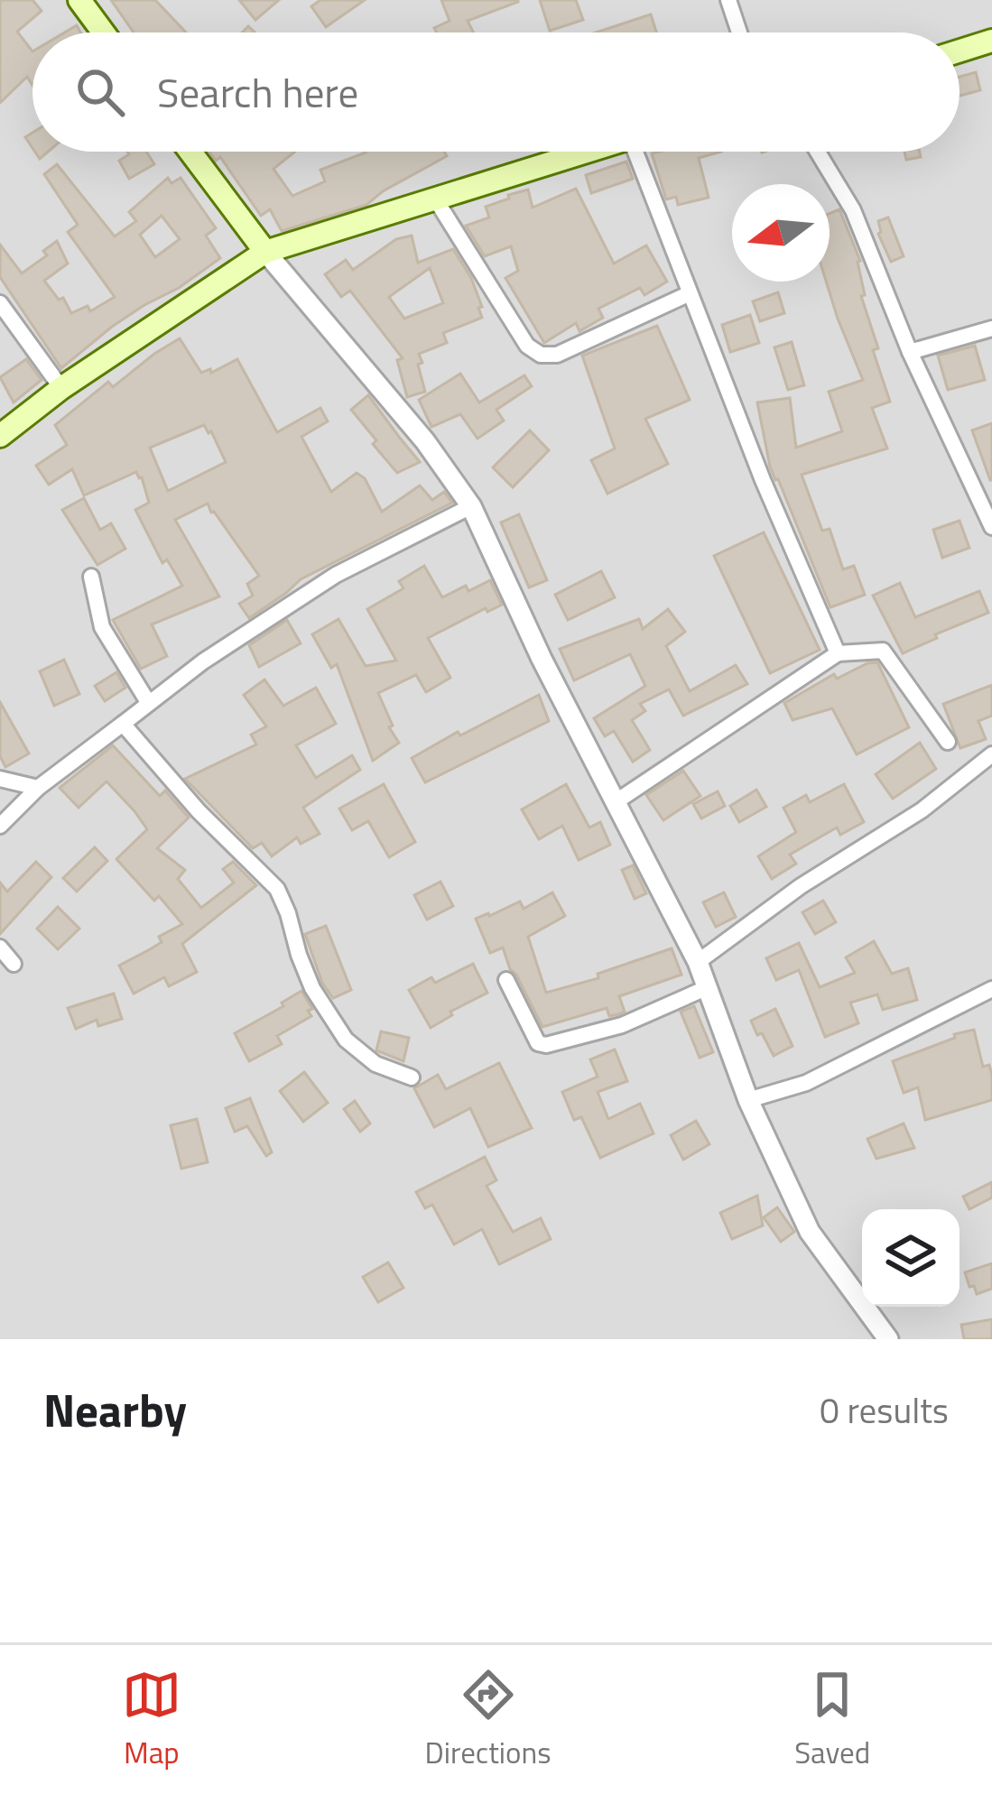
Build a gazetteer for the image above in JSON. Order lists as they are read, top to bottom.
{
  "north": "left",
  "page": {
    "search": "Search here",
    "heading": ["Nearby", "0 results"],
    "nav": ["Map", "Directions", "Saved"]
  }
}
